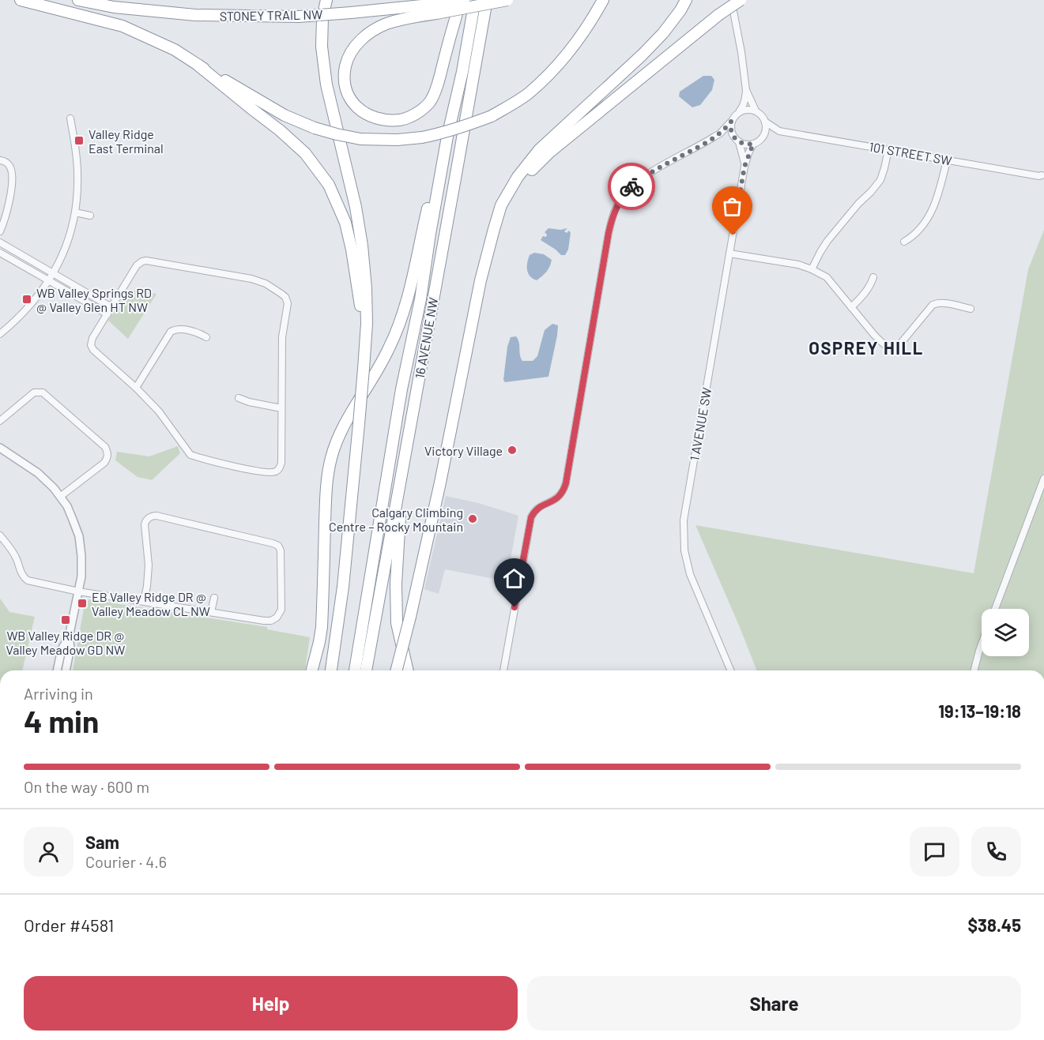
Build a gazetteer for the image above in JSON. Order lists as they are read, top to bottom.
{
  "streets": {
    "highway": ["STONEY TRAIL NW", "16 AVENUE NW"],
    "street": ["101 STREET SW", "1 AVENUE SW"]
  },
  "crossings": [
    ["101 STREET SW", "1 AVENUE SW"]
  ],
  "districts": ["OSPREY HILL"],
  "places": {
    "transit": [
      "Valley Ridge East Terminal",
      "WB Valley Springs RD @ Valley Glen HT NW",
      "EB Valley Ridge DR @ Valley Meadow CL NW",
      "WB Valley Ridge DR @ Valley Meadow GD NW"
    ],
    "other": ["Victory Village", "Calgary Climbing Centre – Rocky Mountain"]
  },
  "page": {
    "heading": ["4 min", "Arriving in", "19:13–19:18"],
    "panel": [
      "Sam",
      "Courier · 4.6",
      "Order #4581",
      "$38.45"
    ],
    "bar": "On the way · 600 m",
    "buttons": ["Help", "Share"]
  }
}
